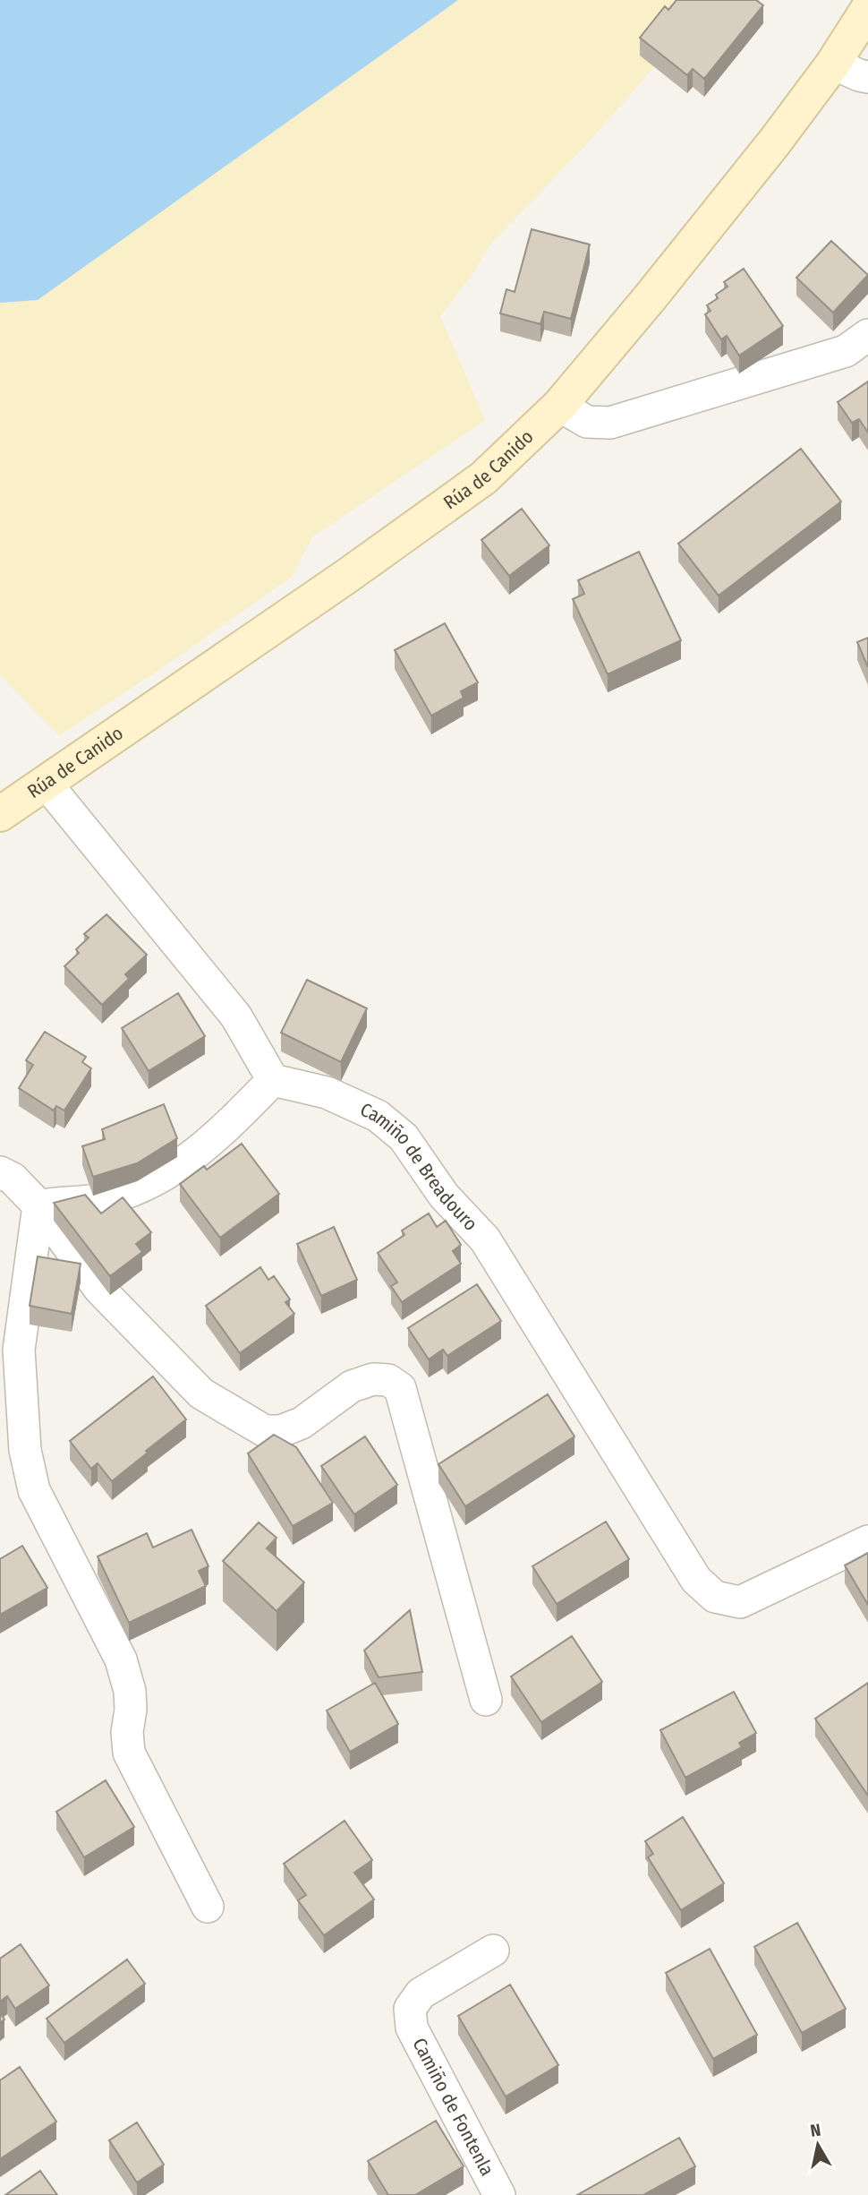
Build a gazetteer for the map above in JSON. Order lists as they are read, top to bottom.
{
  "streets": {
    "main road": ["Rúa de Canido"],
    "street": ["Camiño de Breadouro", "Camiño de Fontenla"]
  },
  "north": "top"
}
